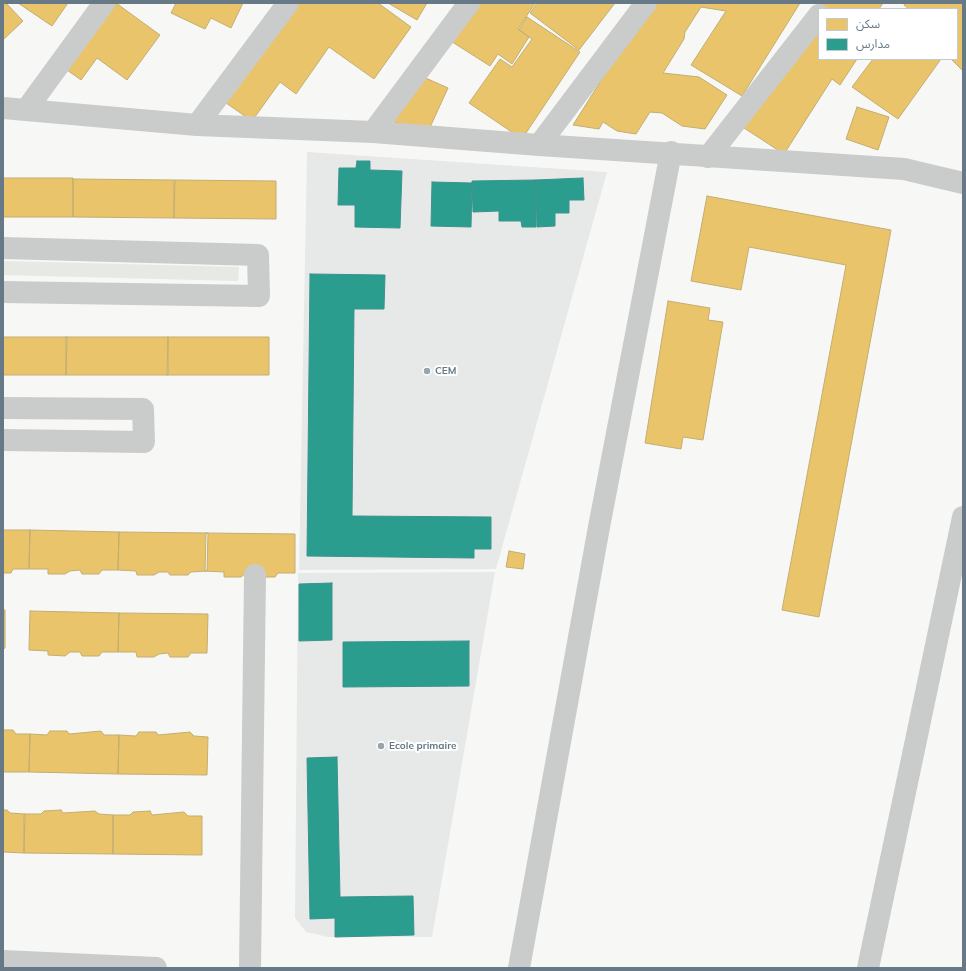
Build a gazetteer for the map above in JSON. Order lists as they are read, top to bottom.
{
  "places": ["CEM", "Ecole primaire"],
  "legend": ["سكن", "مدارس"]
}
